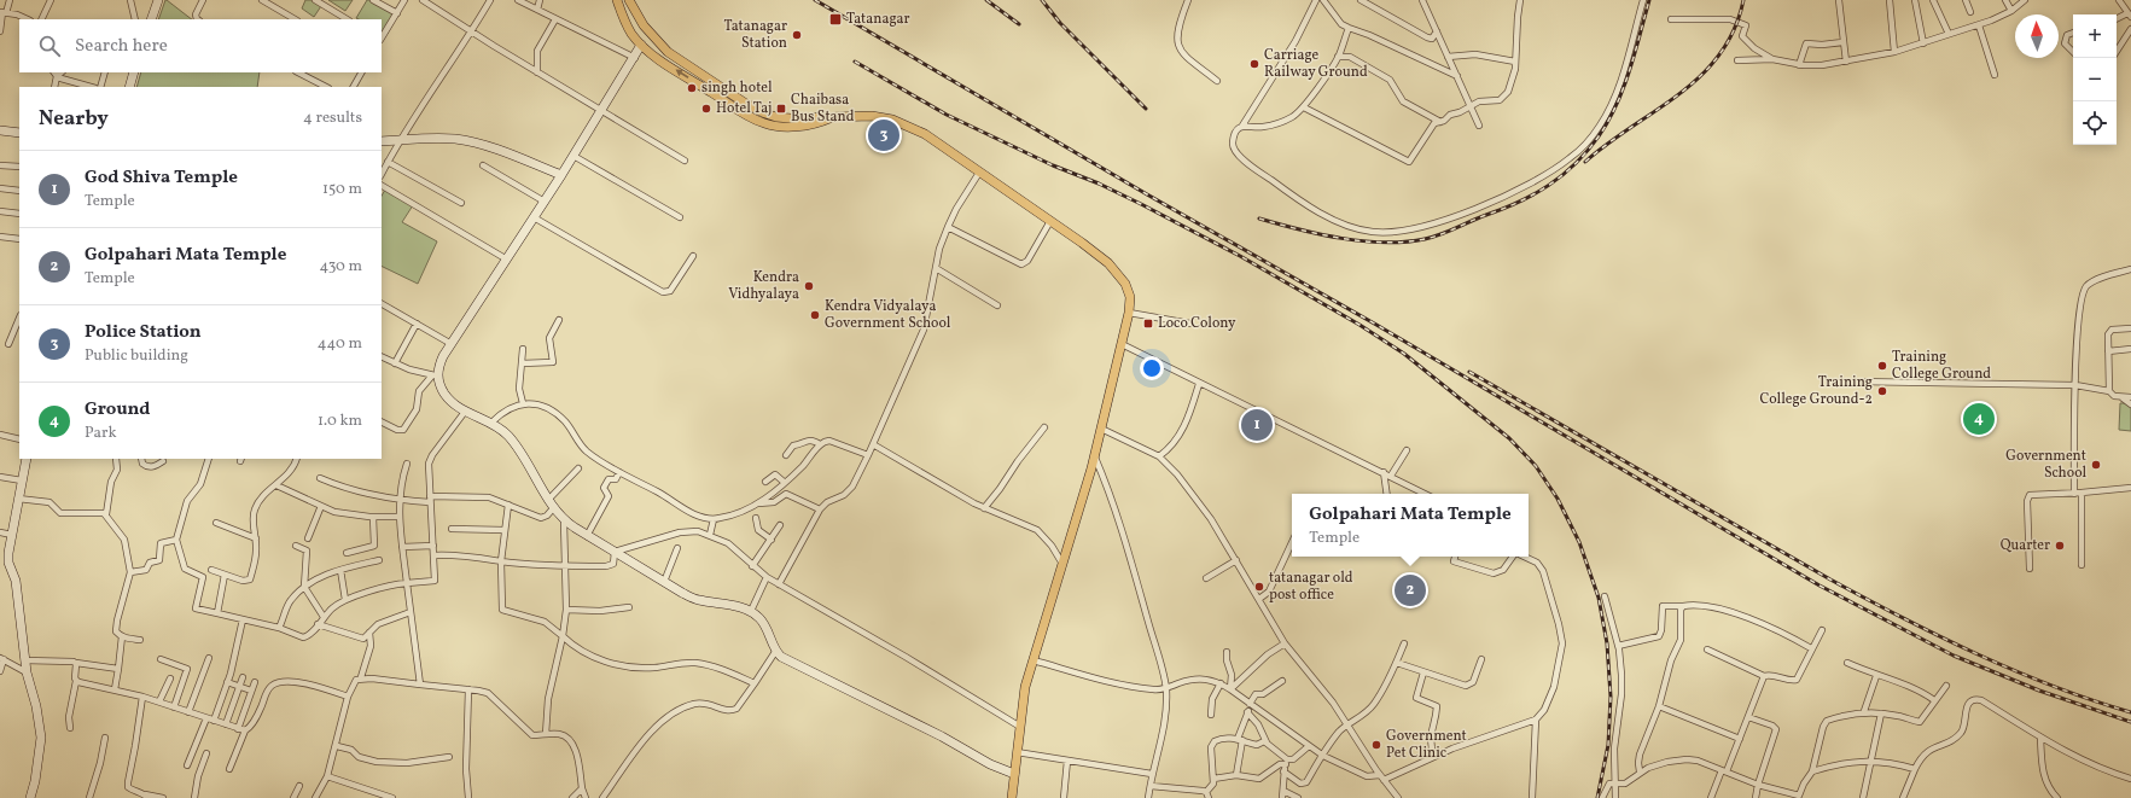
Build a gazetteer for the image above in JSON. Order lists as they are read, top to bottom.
{
  "places": {
    "transit": ["Tatanagar", "Chaibasa Bus Stand", "Loco Colony"],
    "other": [
      "Tatanagar Station",
      "Carriage Railway Ground",
      "singh hotel",
      "Hotel Taj",
      "Kendra Vidhyalaya",
      "Kendra Vidyalaya Government School",
      "Training College Ground",
      "Training College Ground-2",
      "Government School",
      "Quarter",
      "tatanagar old post office",
      "Government Pet Clinic"
    ]
  },
  "north": "top",
  "page": {
    "map_buttons": ["+", "−"],
    "search": "Search here",
    "heading": ["Nearby", "4 results"],
    "pins": [
      "3",
      "4",
      "1",
      "2"
    ],
    "list": [
      {
        "mark": "1",
        "name": "God Shiva Temple",
        "note": "Temple",
        "value": "150 m"
      },
      {
        "mark": "2",
        "name": "Golpahari Mata Temple",
        "note": "Temple",
        "value": "430 m"
      },
      {
        "mark": "3",
        "name": "Police Station",
        "note": "Public building",
        "value": "440 m"
      },
      {
        "mark": "4",
        "name": "Ground",
        "note": "Park",
        "value": "1.0 km"
      }
    ],
    "popup": ["Golpahari Mata Temple", "Temple"]
  }
}
